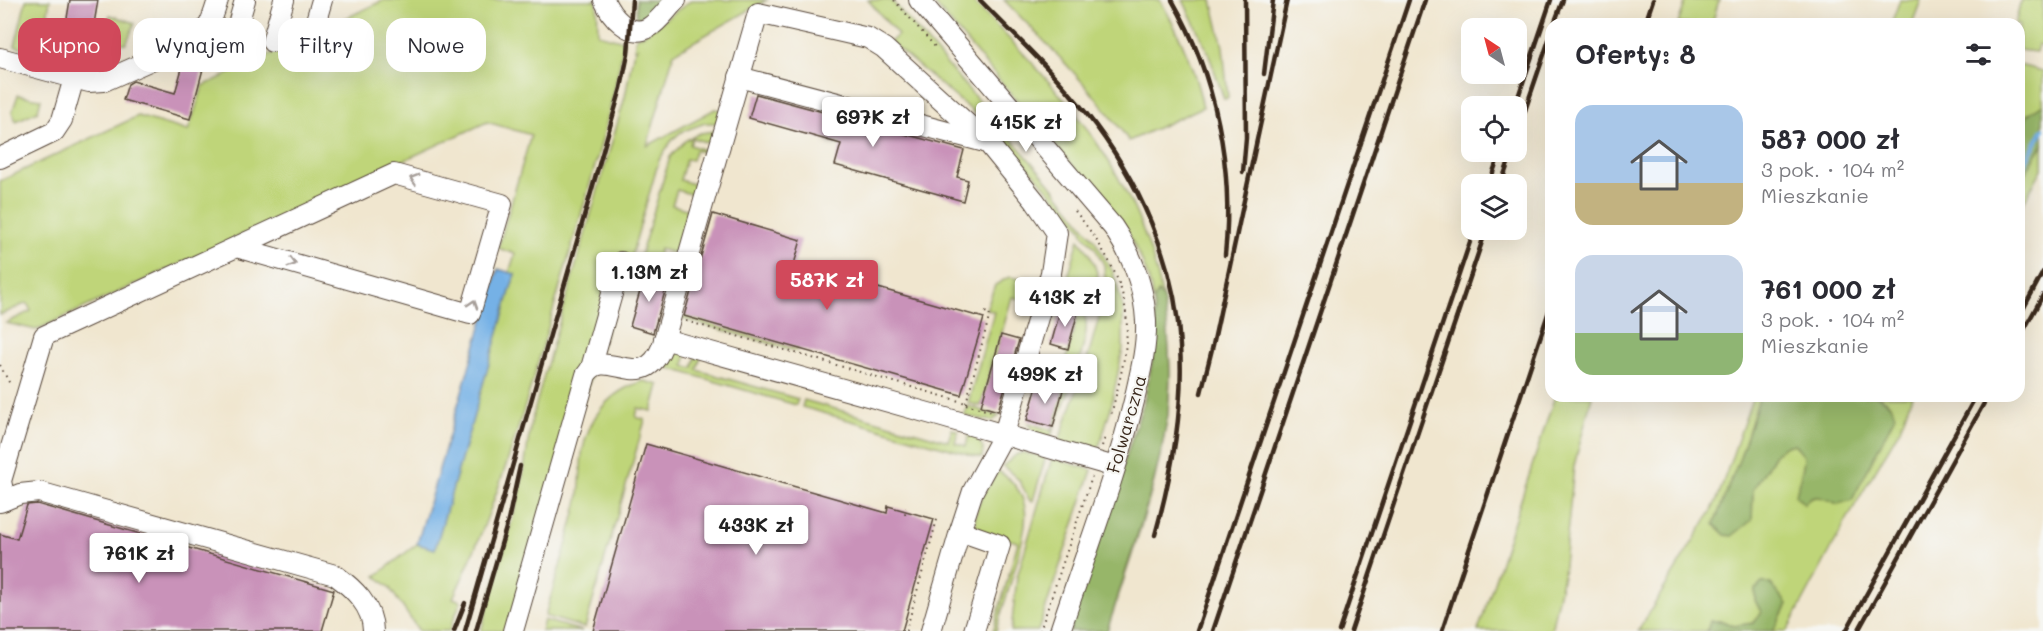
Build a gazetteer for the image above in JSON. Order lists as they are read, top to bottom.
{
  "streets": {
    "street": ["Folwarczna"]
  },
  "north": "top left",
  "page": {
    "chip": [
      "Kupno",
      "Wynajem",
      "Filtry",
      "Nowe"
    ],
    "heading": "Oferty: 8",
    "list": [
      {
        "name": "587 000 zł",
        "note": "3 pok. · 104 m² · Mieszkanie"
      },
      {
        "name": "761 000 zł",
        "note": "3 pok. · 104 m² · Mieszkanie"
      }
    ],
    "price": [
      "697K zł",
      "415K zł",
      "1.13M zł",
      "587K zł",
      "413K zł",
      "499K zł",
      "433K zł",
      "761K zł"
    ]
  }
}
